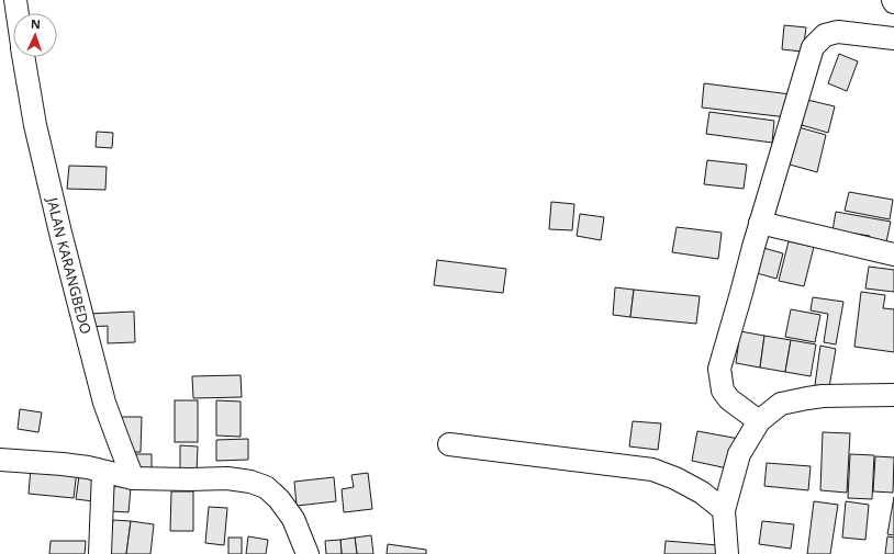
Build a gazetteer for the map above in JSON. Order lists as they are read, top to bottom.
{
  "streets": {
    "street": ["JALAN KARANGBEDO"]
  },
  "north": "top"
}
